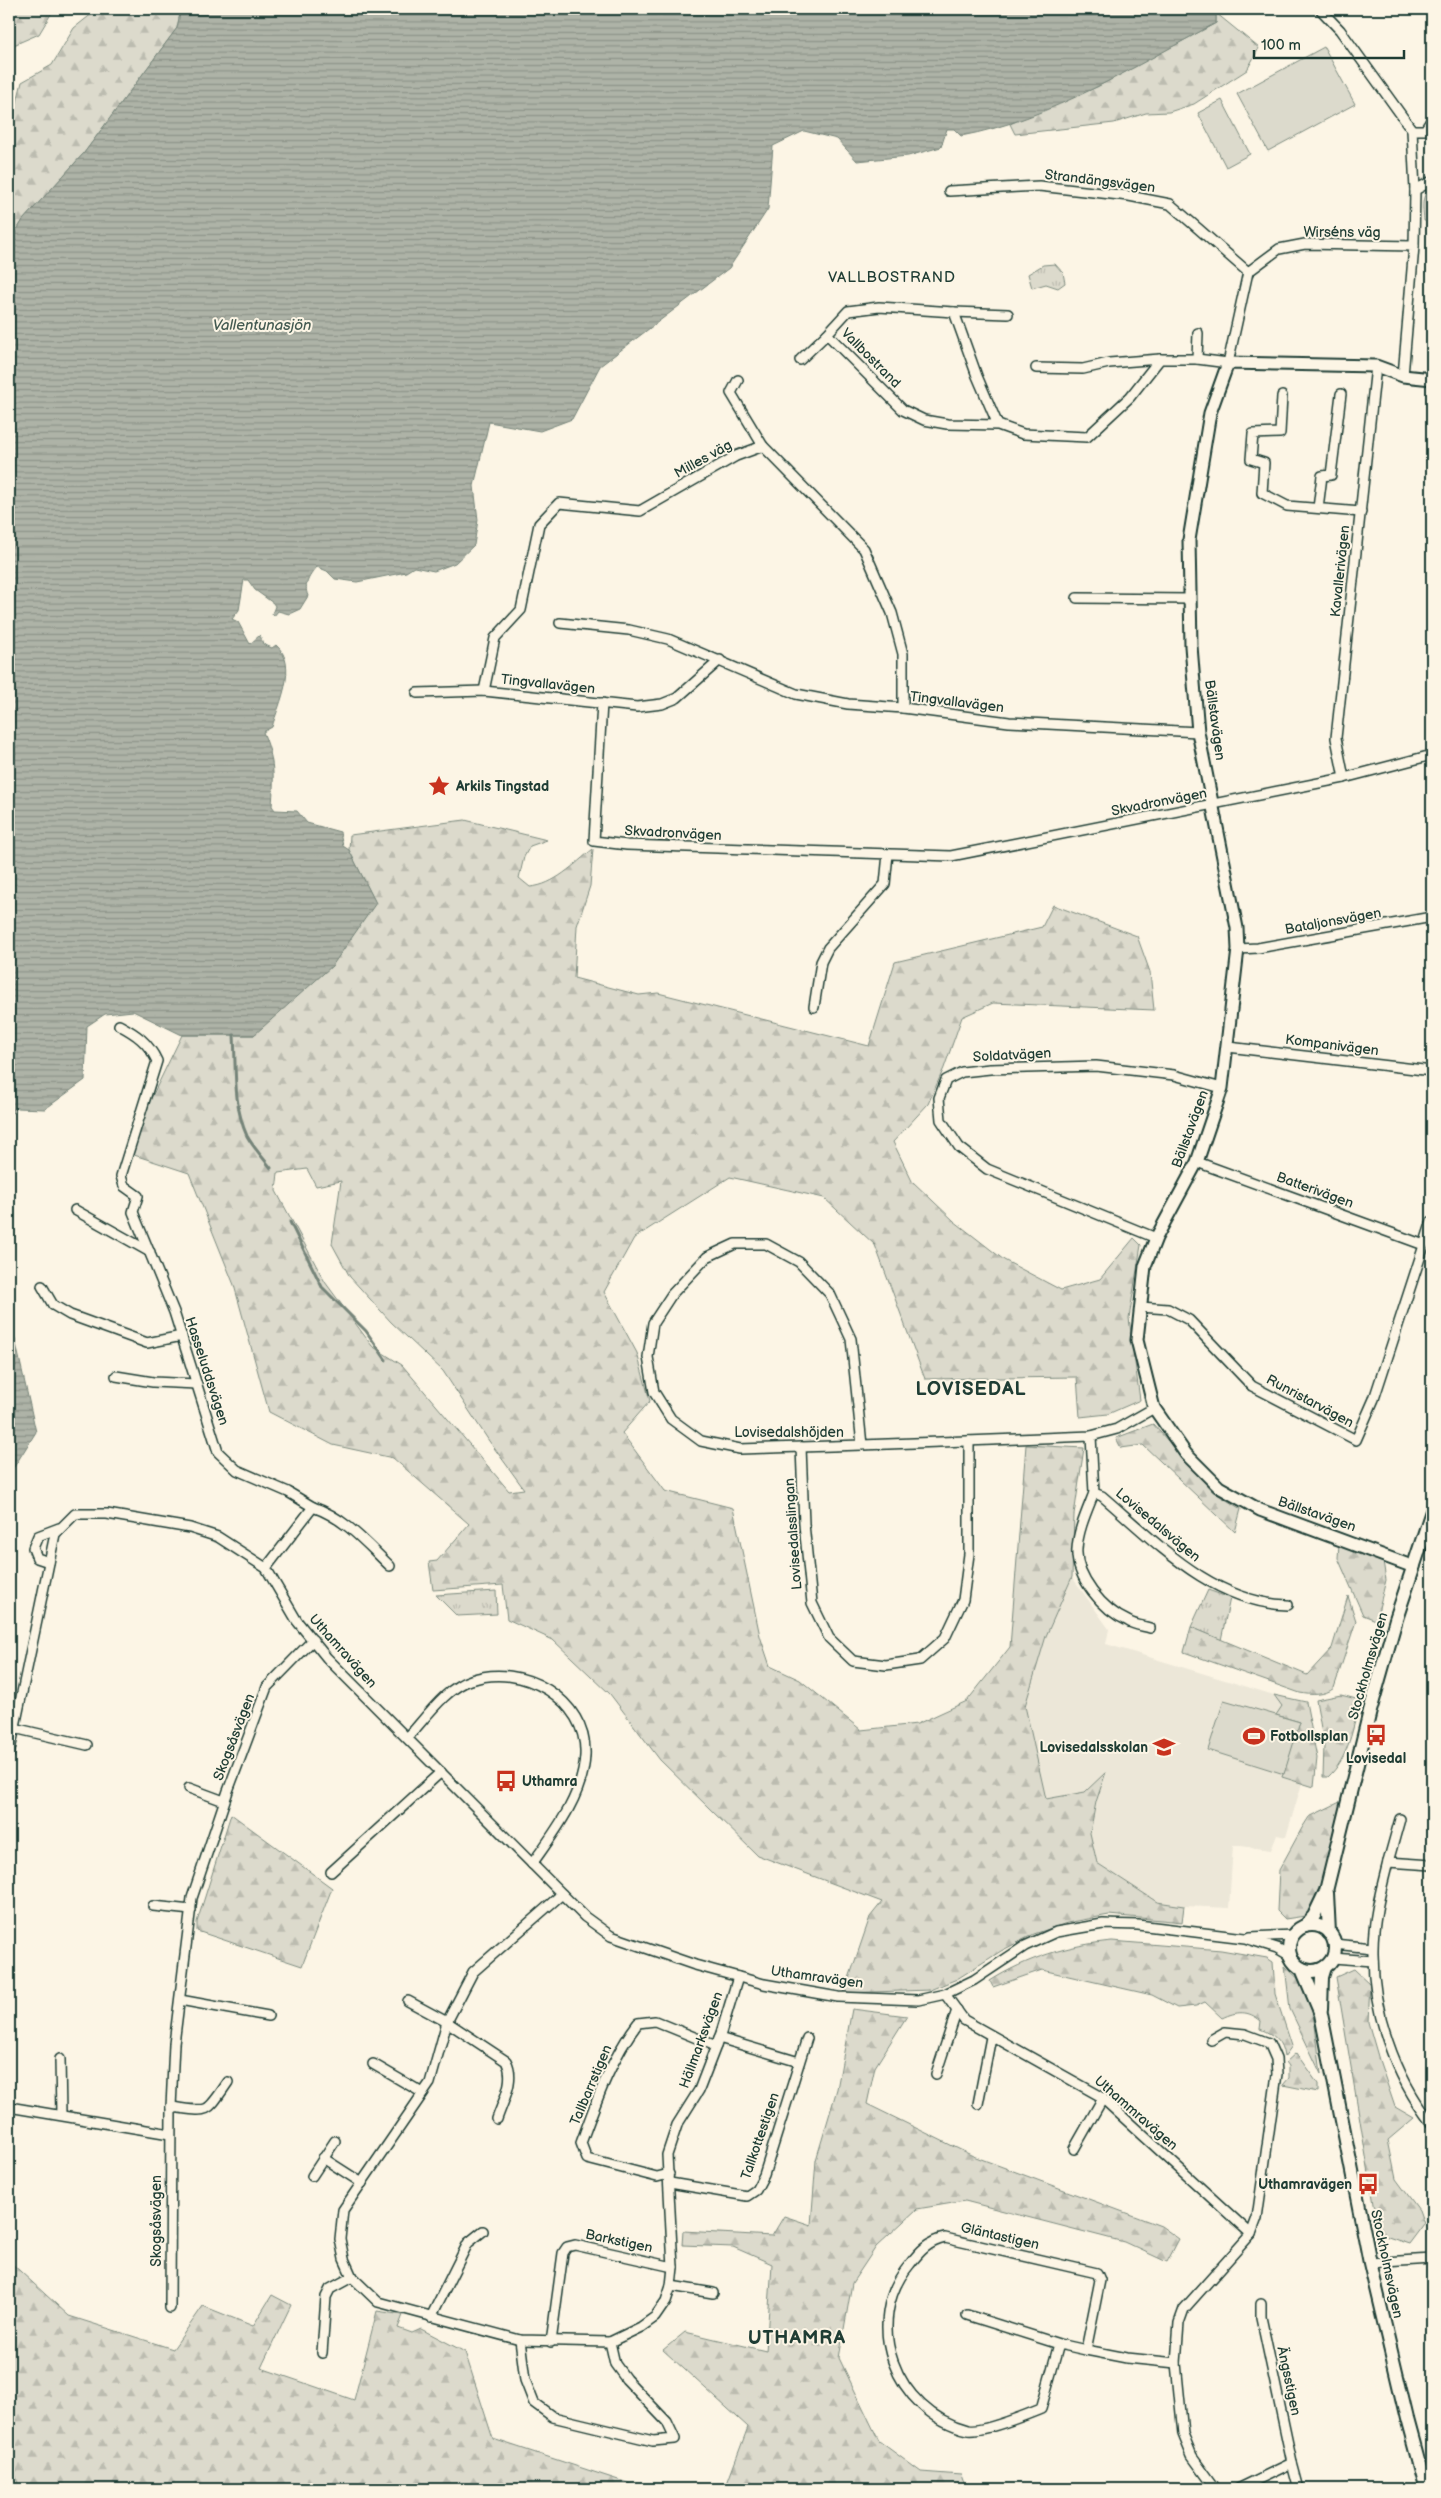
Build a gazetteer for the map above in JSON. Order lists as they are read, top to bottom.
{
  "streets": {
    "main road": ["Stockholmsvägen"],
    "street": [
      "Strandängsvägen",
      "Wirséns väg",
      "Vallbostrand",
      "Milles väg",
      "Kavallerivägen",
      "Tingvallavägen",
      "Bällstavägen",
      "Skvadronvägen",
      "Bataljonsvägen",
      "Kompanivägen",
      "Soldatvägen",
      "Batterivägen",
      "Hasseluddsvägen",
      "Runristarvägen",
      "Lovisedalshöjden",
      "Lovisedalsvägen",
      "Lovisedalsslingan",
      "Uthamravägen",
      "Skogsåsvägen",
      "Hällmarksvägen",
      "Tallbarrstigen",
      "Uthammravägen",
      "Tallkottestigen",
      "Gläntastigen",
      "Barkstigen",
      "Ängsstigen"
    ]
  },
  "crossings": [
    ["Strandängsvägen", "Wirséns väg"],
    ["Milles väg", "Tingvallavägen"],
    ["Kavallerivägen", "Skvadronvägen"],
    ["Tingvallavägen", "Bällstavägen"],
    ["Tingvallavägen", "Skvadronvägen"],
    ["Bällstavägen", "Skvadronvägen"],
    ["Bällstavägen", "Bataljonsvägen"],
    ["Bällstavägen", "Kompanivägen"],
    ["Bällstavägen", "Soldatvägen"],
    ["Bällstavägen", "Batterivägen"],
    ["Bällstavägen", "Runristarvägen"],
    ["Bällstavägen", "Lovisedalshöjden"],
    ["Bällstavägen", "Stockholmsvägen"],
    ["Batterivägen", "Runristarvägen"],
    ["Lovisedalshöjden", "Lovisedalsvägen"],
    ["Lovisedalshöjden", "Lovisedalsslingan"],
    ["Uthamravägen", "Stockholmsvägen"],
    ["Uthamravägen", "Skogsåsvägen"],
    ["Uthamravägen", "Hällmarksvägen"],
    ["Uthamravägen", "Uthammravägen"],
    ["Hällmarksvägen", "Tallbarrstigen"],
    ["Hällmarksvägen", "Tallkottestigen"],
    ["Hällmarksvägen", "Barkstigen"],
    ["Tallbarrstigen", "Tallkottestigen"]
  ],
  "districts": ["VALLBOSTRAND", "LOVISEDAL", "UTHAMRA"],
  "water": ["Vallentunasjön"],
  "places": {
    "place": ["Arkils Tingstad"],
    "bus stop": ["Lovisedal", "Uthamra", "Uthamravägen"],
    "sports": ["Fotbollsplan"],
    "school or university": ["Lovisedalsskolan"]
  },
  "scale_bar": "100 m"
}
